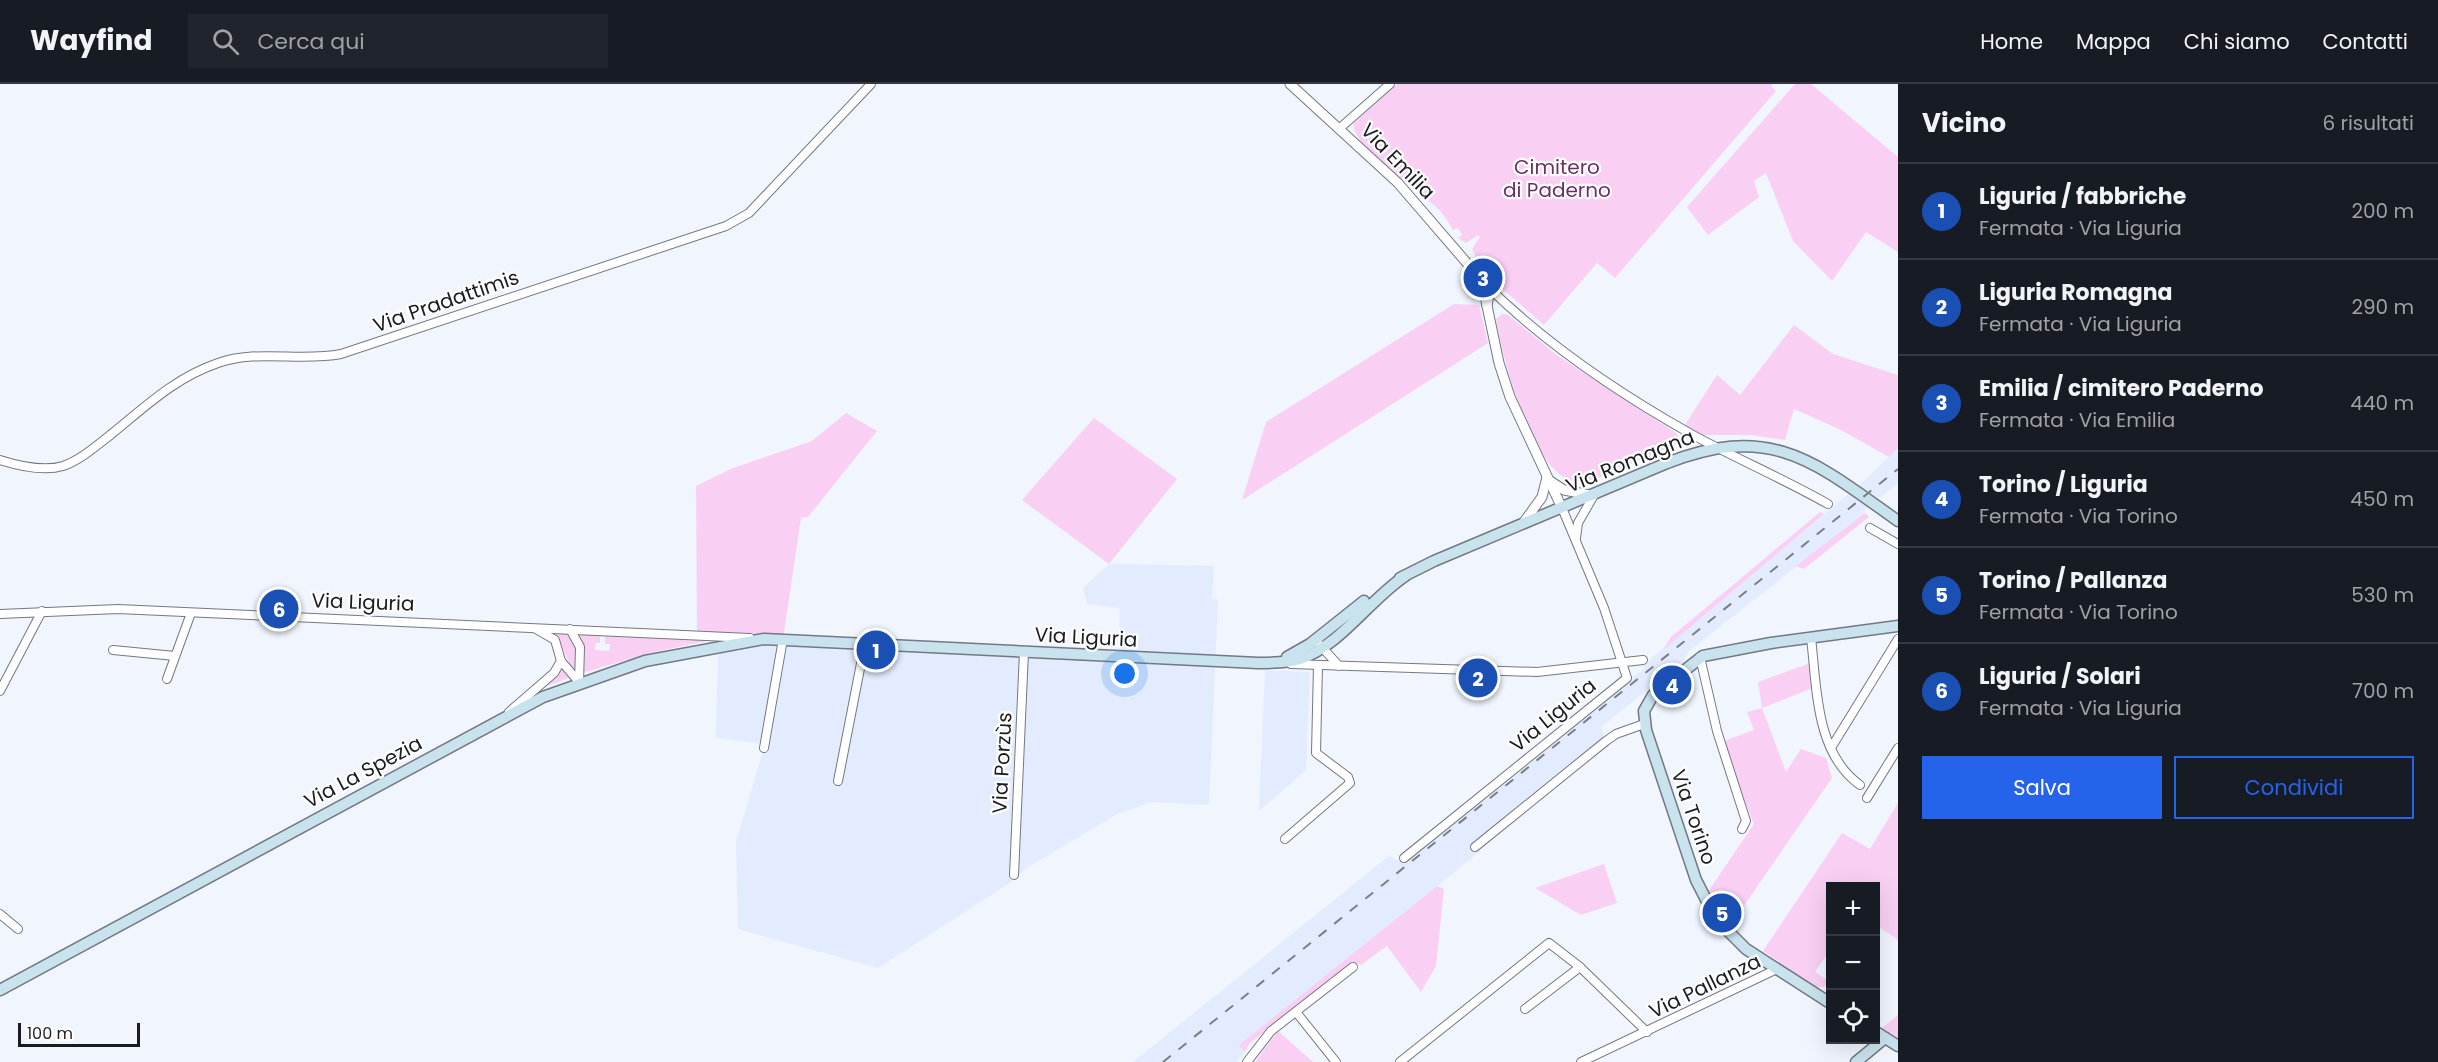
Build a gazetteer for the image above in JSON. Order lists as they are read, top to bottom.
{
  "streets": {
    "main road": [
      "Via Romagna",
      "Via Liguria",
      "Via La Spezia",
      "Via Torino"
    ],
    "street": [
      "Via Emilia",
      "Via Pradattimis",
      "Via Porzùs",
      "Via Pallanza"
    ]
  },
  "crossings": [
    ["Via Emilia", "Via Romagna"],
    ["Via Emilia", "Via Liguria"],
    ["Via Romagna", "Via Liguria"],
    ["Via Liguria", "Via Porzùs"],
    ["Via Liguria", "Via La Spezia"],
    ["Via Torino", "Via Pallanza"]
  ],
  "parks": ["Cimitero di Paderno"],
  "scale_bar": "100 m",
  "page": {
    "header": "Wayfind",
    "search": "Cerca qui",
    "nav": [
      "Home",
      "Mappa",
      "Chi siamo",
      "Contatti"
    ],
    "heading": ["Vicino", "6 risultati"],
    "list": [
      {
        "mark": "1",
        "name": "Liguria / fabbriche",
        "note": "Fermata · Via Liguria",
        "value": "200 m"
      },
      {
        "mark": "2",
        "name": "Liguria Romagna",
        "note": "Fermata · Via Liguria",
        "value": "290 m"
      },
      {
        "mark": "3",
        "name": "Emilia / cimitero Paderno",
        "note": "Fermata · Via Emilia",
        "value": "440 m"
      },
      {
        "mark": "4",
        "name": "Torino / Liguria",
        "note": "Fermata · Via Torino",
        "value": "450 m"
      },
      {
        "mark": "5",
        "name": "Torino / Pallanza",
        "note": "Fermata · Via Torino",
        "value": "530 m"
      },
      {
        "mark": "6",
        "name": "Liguria / Solari",
        "note": "Fermata · Via Liguria",
        "value": "700 m"
      }
    ],
    "pins": [
      "3",
      "6",
      "1",
      "2",
      "4",
      "5"
    ],
    "buttons": ["Salva", "Condividi"],
    "map_buttons": ["+", "−"],
    "scale": "100 m"
  }
}
